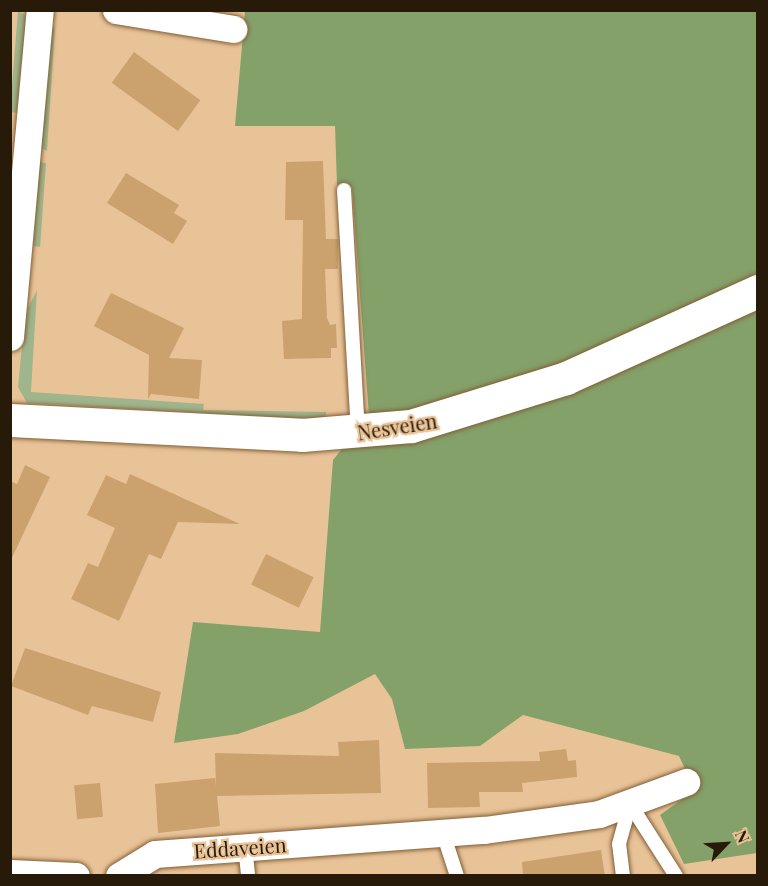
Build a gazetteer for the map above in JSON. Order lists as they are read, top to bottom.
{
  "streets": {
    "main road": ["Nesveien"],
    "street": ["Eddaveien"]
  },
  "north": "top right"
}
